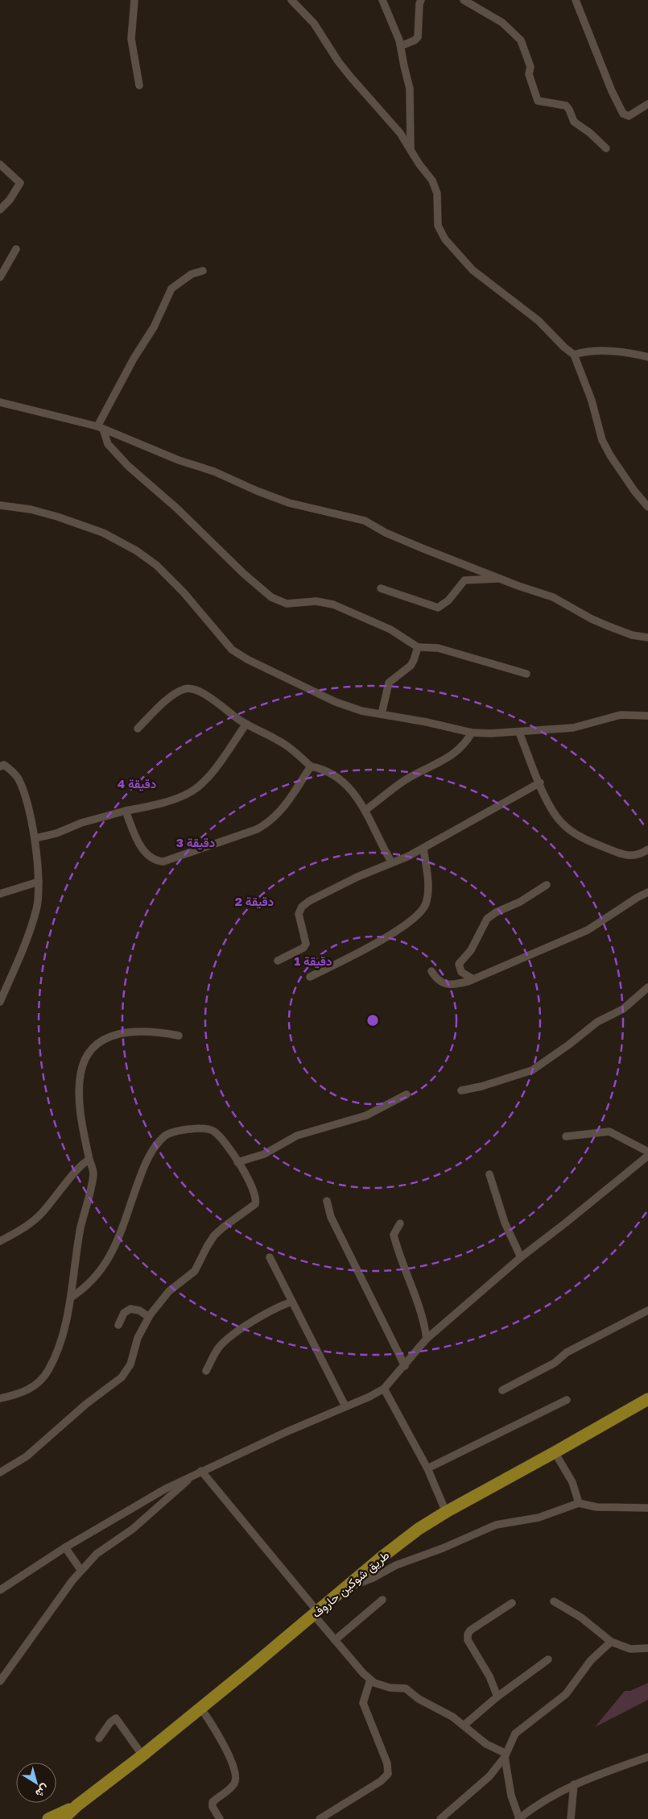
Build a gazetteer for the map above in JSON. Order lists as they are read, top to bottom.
{
  "streets": {
    "main road": ["طريق شوكين حاروف"]
  },
  "north": "bottom right",
  "rings": [
    "4 دقيقة",
    "3 دقيقة",
    "2 دقيقة",
    "1 دقيقة"
  ]
}
